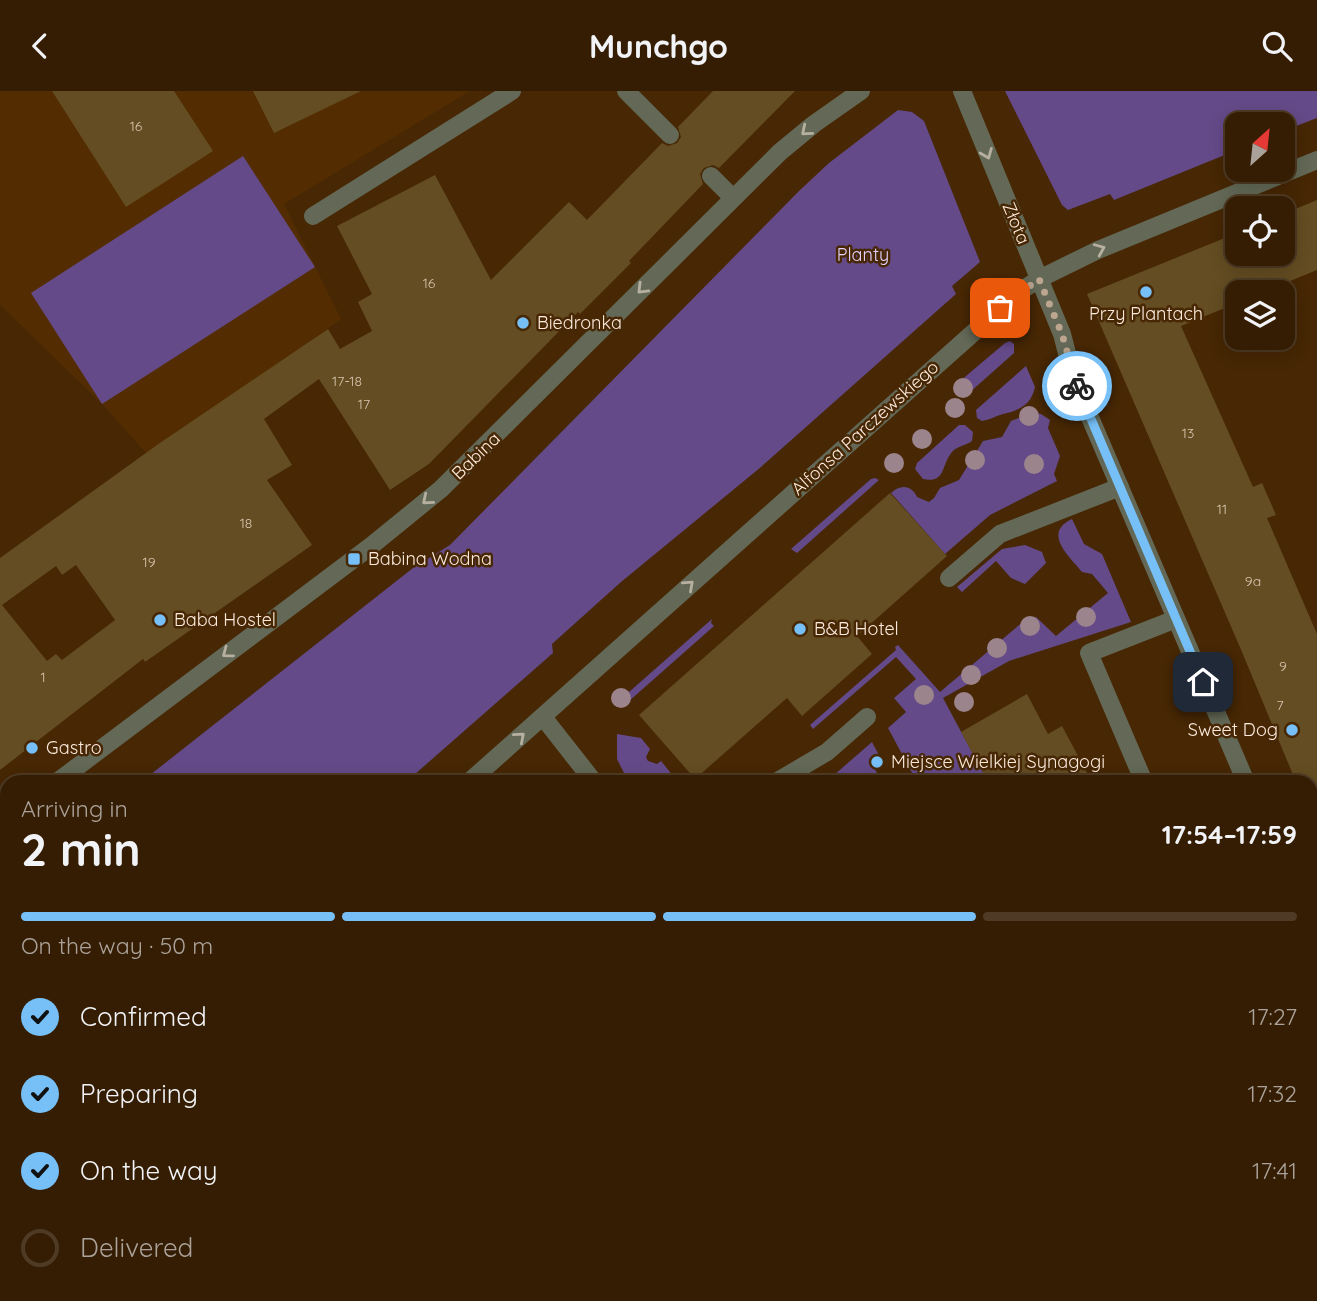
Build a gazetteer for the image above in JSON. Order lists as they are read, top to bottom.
{
  "streets": {
    "street": ["Złota", "Alfonsa Parczewskiego", "Babina"]
  },
  "crossings": [
    ["Złota", "Alfonsa Parczewskiego"]
  ],
  "one_way": ["Alfonsa Parczewskiego", "Babina"],
  "parks": ["Planty"],
  "places": {
    "other": [
      "Przy Plantach",
      "Biedronka",
      "Baba Hostel",
      "B&B Hotel",
      "Sweet Dog",
      "Gastro",
      "Miejsce Wielkiej Synagogi"
    ],
    "transit": ["Babina Wodna"]
  },
  "house_numbers": [
    "16",
    "16",
    "17-18",
    "17",
    "13",
    "11",
    "18",
    "19",
    "9a",
    "9",
    "1",
    "7"
  ],
  "north": "top right",
  "page": {
    "header": "Munchgo",
    "heading": ["2 min", "Arriving in", "17:54–17:59"],
    "bar": "On the way · 50 m",
    "list": [
      ["Confirmed", "17:27"],
      ["Preparing", "17:32"],
      ["On the way", "17:41"],
      "Delivered"
    ]
  }
}
